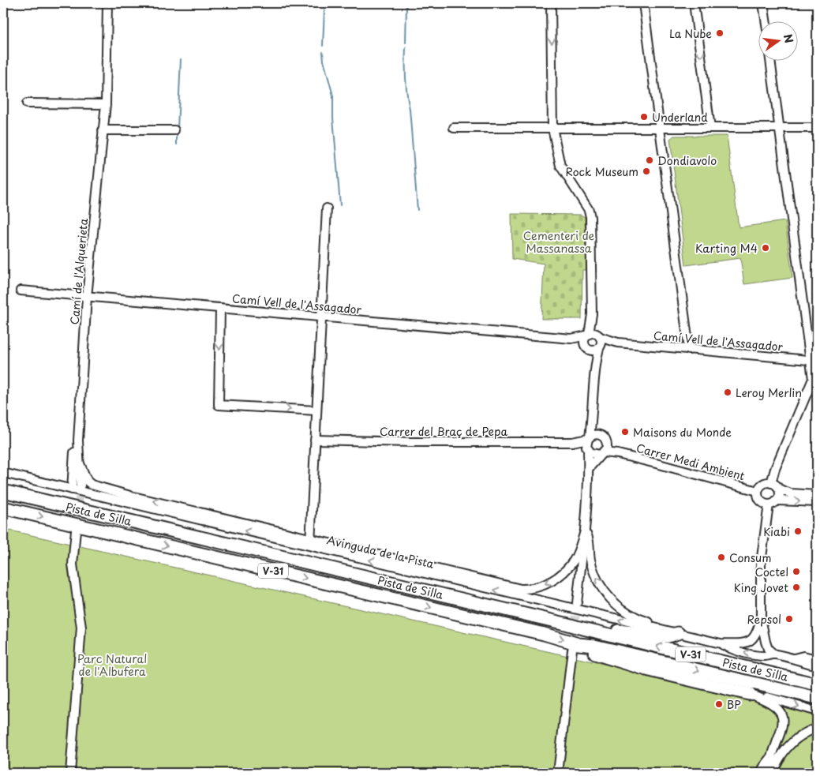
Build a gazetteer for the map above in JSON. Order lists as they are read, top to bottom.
{
  "streets": {
    "highway": ["Pista de Silla", "V-31"],
    "street": [
      "Camí de l'Alquerieta",
      "Camí Vell de l'Assagador",
      "Carrer del Braç de Pepa",
      "Carrer Medi Ambient",
      "Avinguda de la Pista"
    ]
  },
  "crossings": [
    ["Camí de l'Alquerieta", "Camí Vell de l'Assagador"],
    ["Camí de l'Alquerieta", "Avinguda de la Pista"],
    ["Carrer del Braç de Pepa", "Carrer Medi Ambient"]
  ],
  "one_way": ["Avinguda de la Pista"],
  "parks": ["Cementeri de Massanassa", "Parc Natural de l'Albufera"],
  "places": [
    "La Nube",
    "Underland",
    "Dondiavolo",
    "Rock Museum",
    "Karting M4",
    "Leroy Merlin",
    "Maisons du Monde",
    "Kiabi",
    "Consum",
    "Coctel",
    "King Jovet",
    "Repsol",
    "BP"
  ],
  "north": "right"
}
